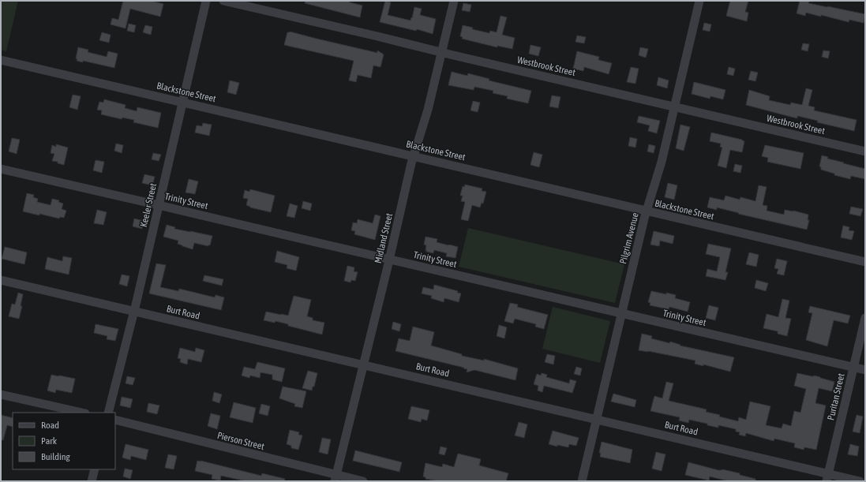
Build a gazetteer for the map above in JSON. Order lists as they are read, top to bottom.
{
  "streets": {
    "street": [
      "Westbrook Street",
      "Blackstone Street",
      "Trinity Street",
      "Keeler Street",
      "Midland Street",
      "Pilgrim Avenue",
      "Burt Road",
      "Puritan Street",
      "Pierson Street"
    ]
  },
  "crossings": [
    ["Westbrook Street", "Midland Street"],
    ["Westbrook Street", "Pilgrim Avenue"],
    ["Blackstone Street", "Keeler Street"],
    ["Blackstone Street", "Midland Street"],
    ["Blackstone Street", "Pilgrim Avenue"],
    ["Trinity Street", "Keeler Street"],
    ["Trinity Street", "Midland Street"],
    ["Trinity Street", "Pilgrim Avenue"],
    ["Trinity Street", "Puritan Street"],
    ["Keeler Street", "Burt Road"],
    ["Midland Street", "Burt Road"],
    ["Midland Street", "Pierson Street"],
    ["Pilgrim Avenue", "Burt Road"],
    ["Burt Road", "Puritan Street"]
  ],
  "legend": ["Road", "Park", "Building"]
}
